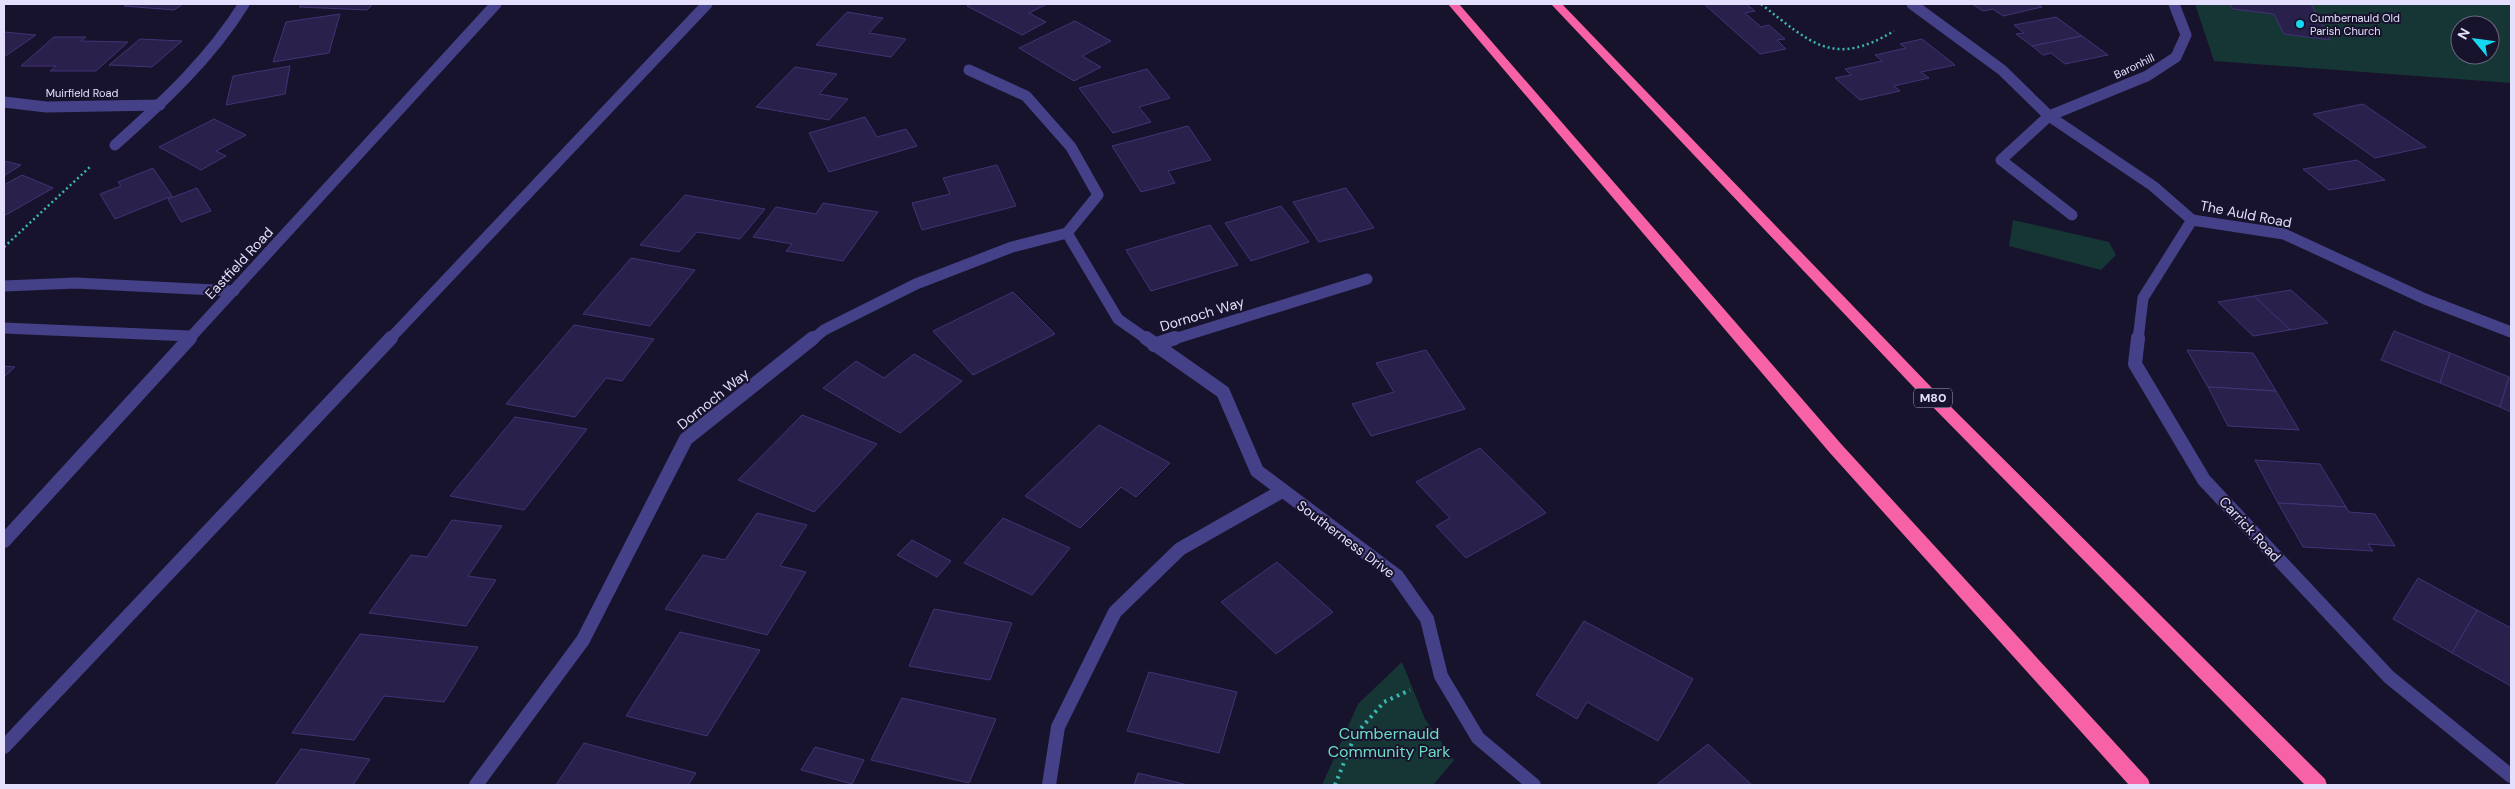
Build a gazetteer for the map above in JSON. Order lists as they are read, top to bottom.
{
  "streets": {
    "highway": ["M80"],
    "street": [
      "Baronhill",
      "Muirfield Road",
      "The Auld Road",
      "Eastfield Road",
      "Dornoch Way",
      "Carrick Road",
      "Southerness Drive"
    ]
  },
  "crossings": [
    ["Baronhill", "The Auld Road"],
    ["The Auld Road", "Carrick Road"],
    ["Dornoch Way", "Southerness Drive"]
  ],
  "parks": ["Cumbernauld Community Park"],
  "places": ["Cumbernauld Old Parish Church"],
  "north": "top left"
}
